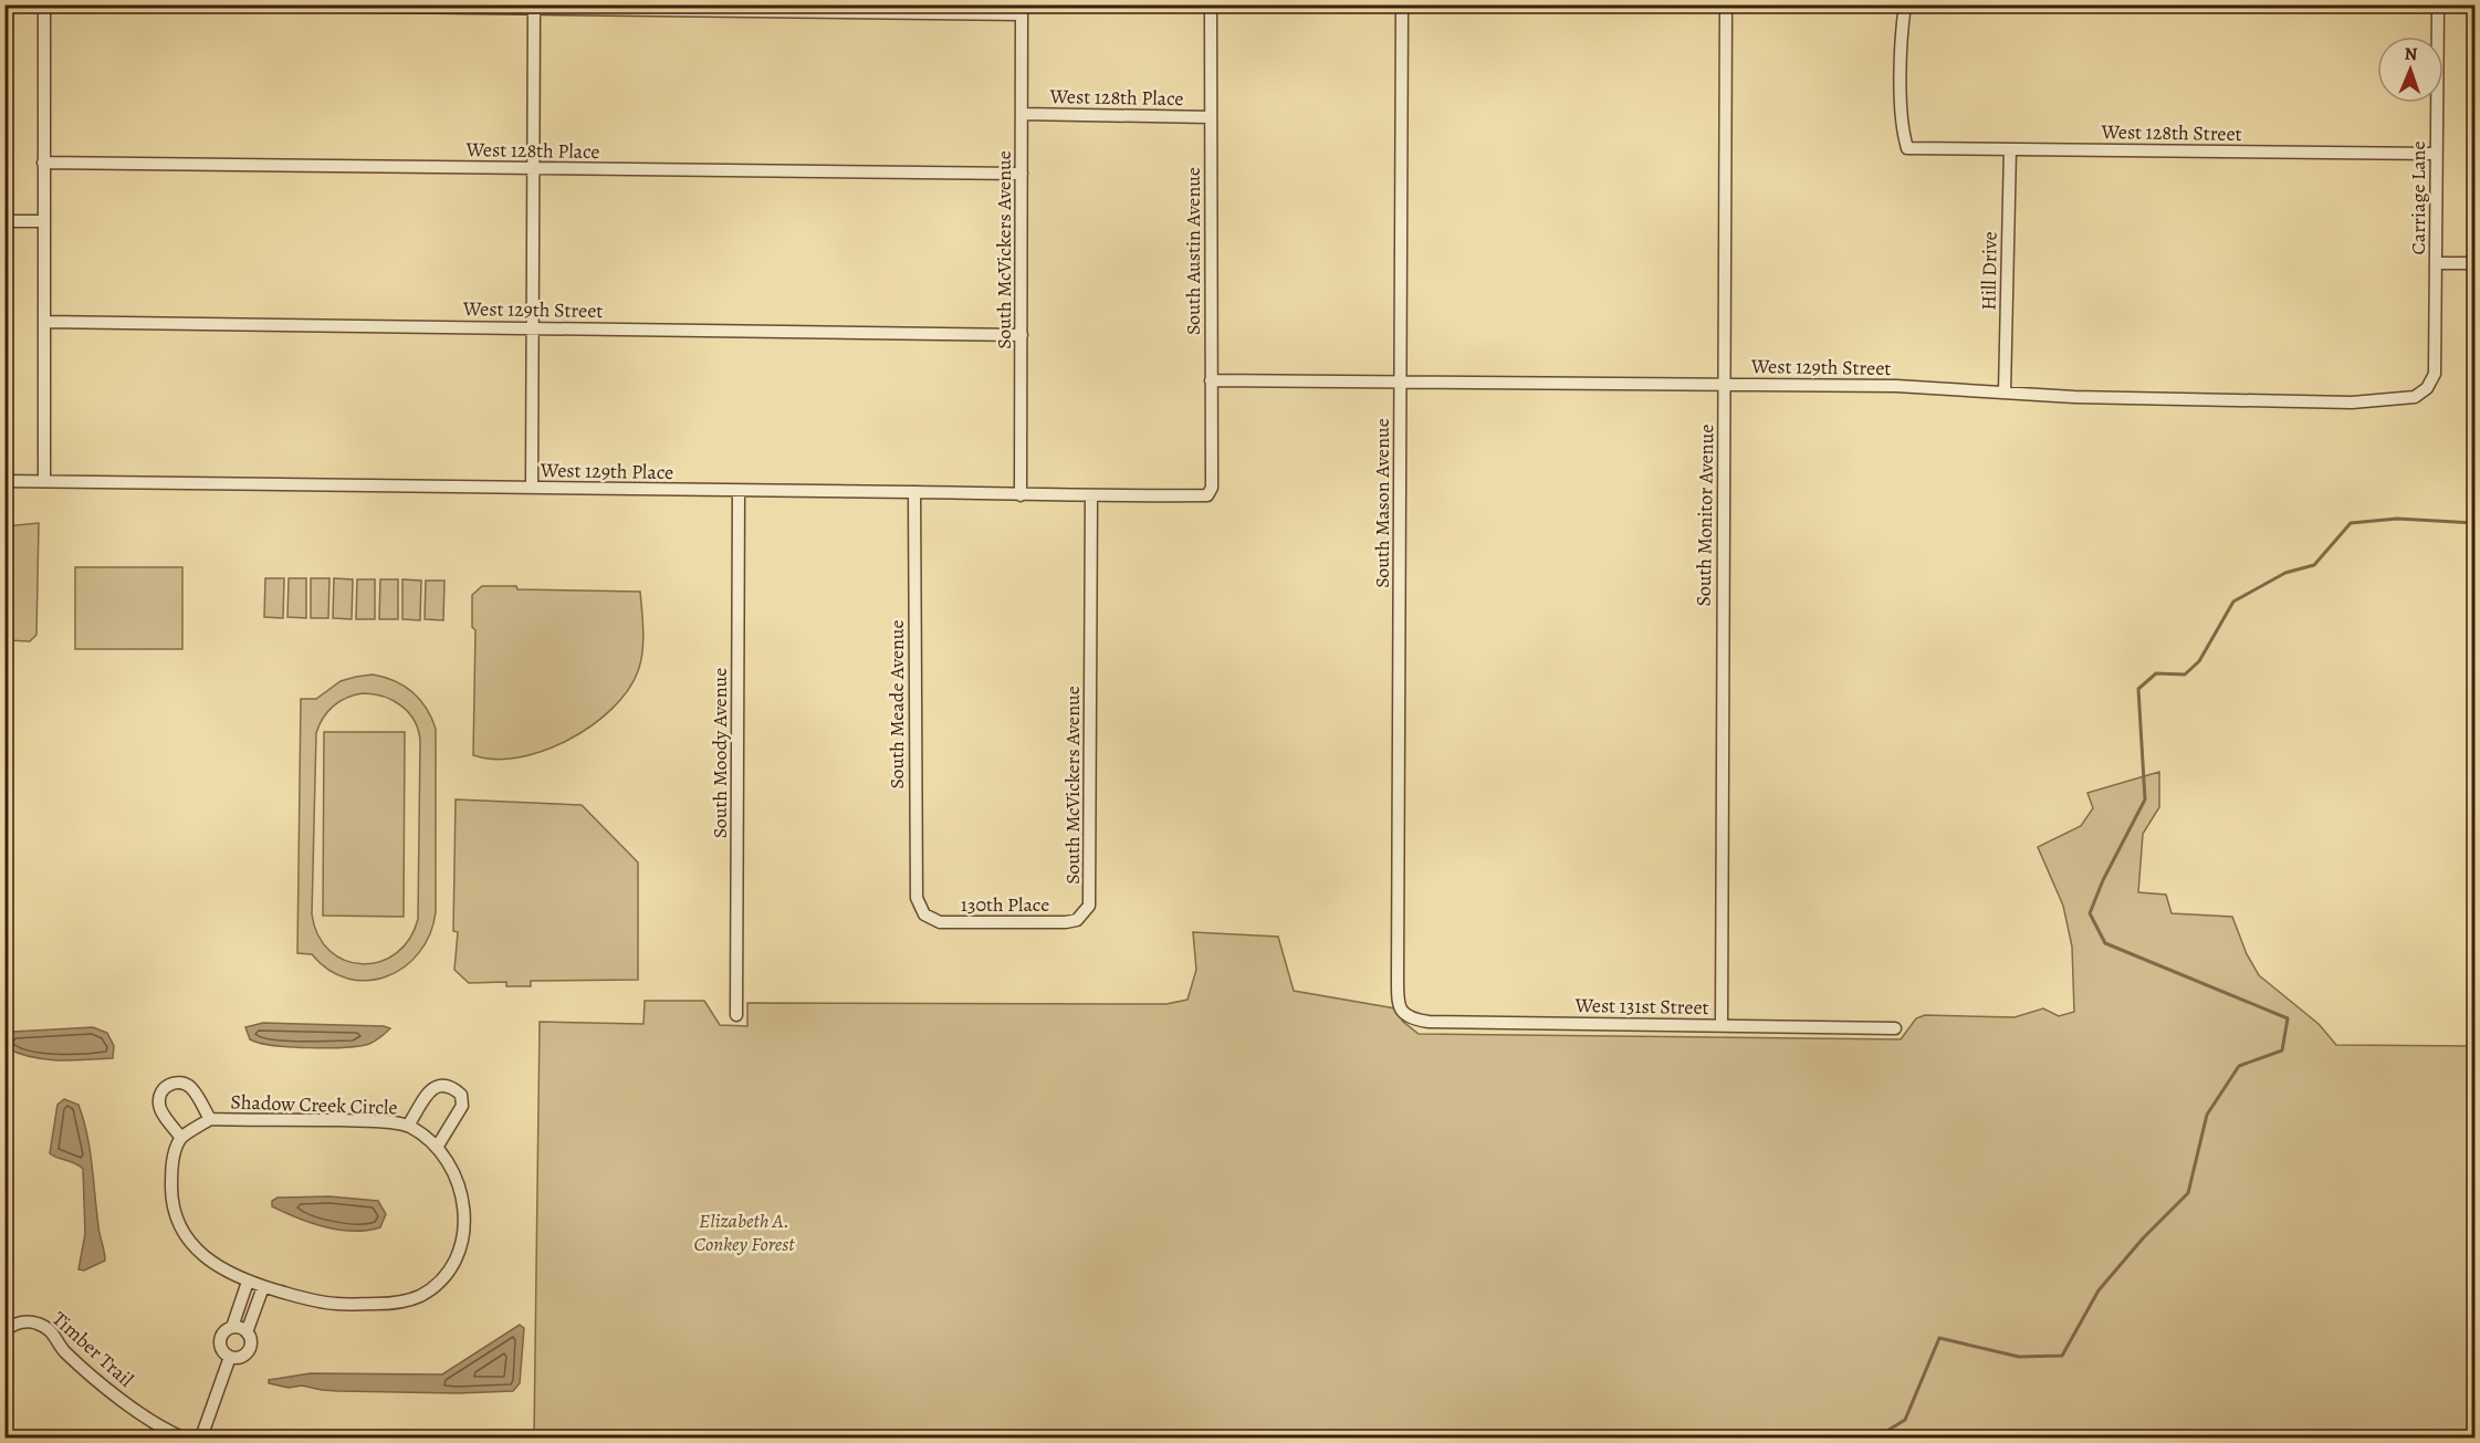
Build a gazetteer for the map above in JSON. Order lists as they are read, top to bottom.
{
  "streets": {
    "street": [
      "West 128th Place",
      "West 128th Street",
      "Carriage Lane",
      "South McVickers Avenue",
      "South Austin Avenue",
      "Hill Drive",
      "West 129th Street",
      "West 129th Place",
      "South Mason Avenue",
      "South Monitor Avenue",
      "South Meade Avenue",
      "South Moody Avenue",
      "130th Place",
      "West 131st Street",
      "Shadow Creek Circle",
      "Timber Trail"
    ]
  },
  "crossings": [
    ["West 128th Place", "South McVickers Avenue"],
    ["West 128th Place", "South Austin Avenue"],
    ["West 128th Street", "Carriage Lane"],
    ["West 128th Street", "Hill Drive"],
    ["Carriage Lane", "West 129th Street"],
    ["South McVickers Avenue", "West 129th Street"],
    ["South McVickers Avenue", "West 129th Place"],
    ["South McVickers Avenue", "130th Place"],
    ["South Austin Avenue", "West 129th Street"],
    ["South Austin Avenue", "West 129th Place"],
    ["Hill Drive", "West 129th Street"],
    ["West 129th Street", "South Mason Avenue"],
    ["West 129th Street", "South Monitor Avenue"],
    ["West 129th Place", "South Meade Avenue"],
    ["West 129th Place", "South Moody Avenue"],
    ["South Mason Avenue", "West 131st Street"],
    ["South Monitor Avenue", "West 131st Street"],
    ["South Meade Avenue", "130th Place"]
  ],
  "parks": ["Elizabeth A. Conkey Forest"],
  "north": "top"
}
